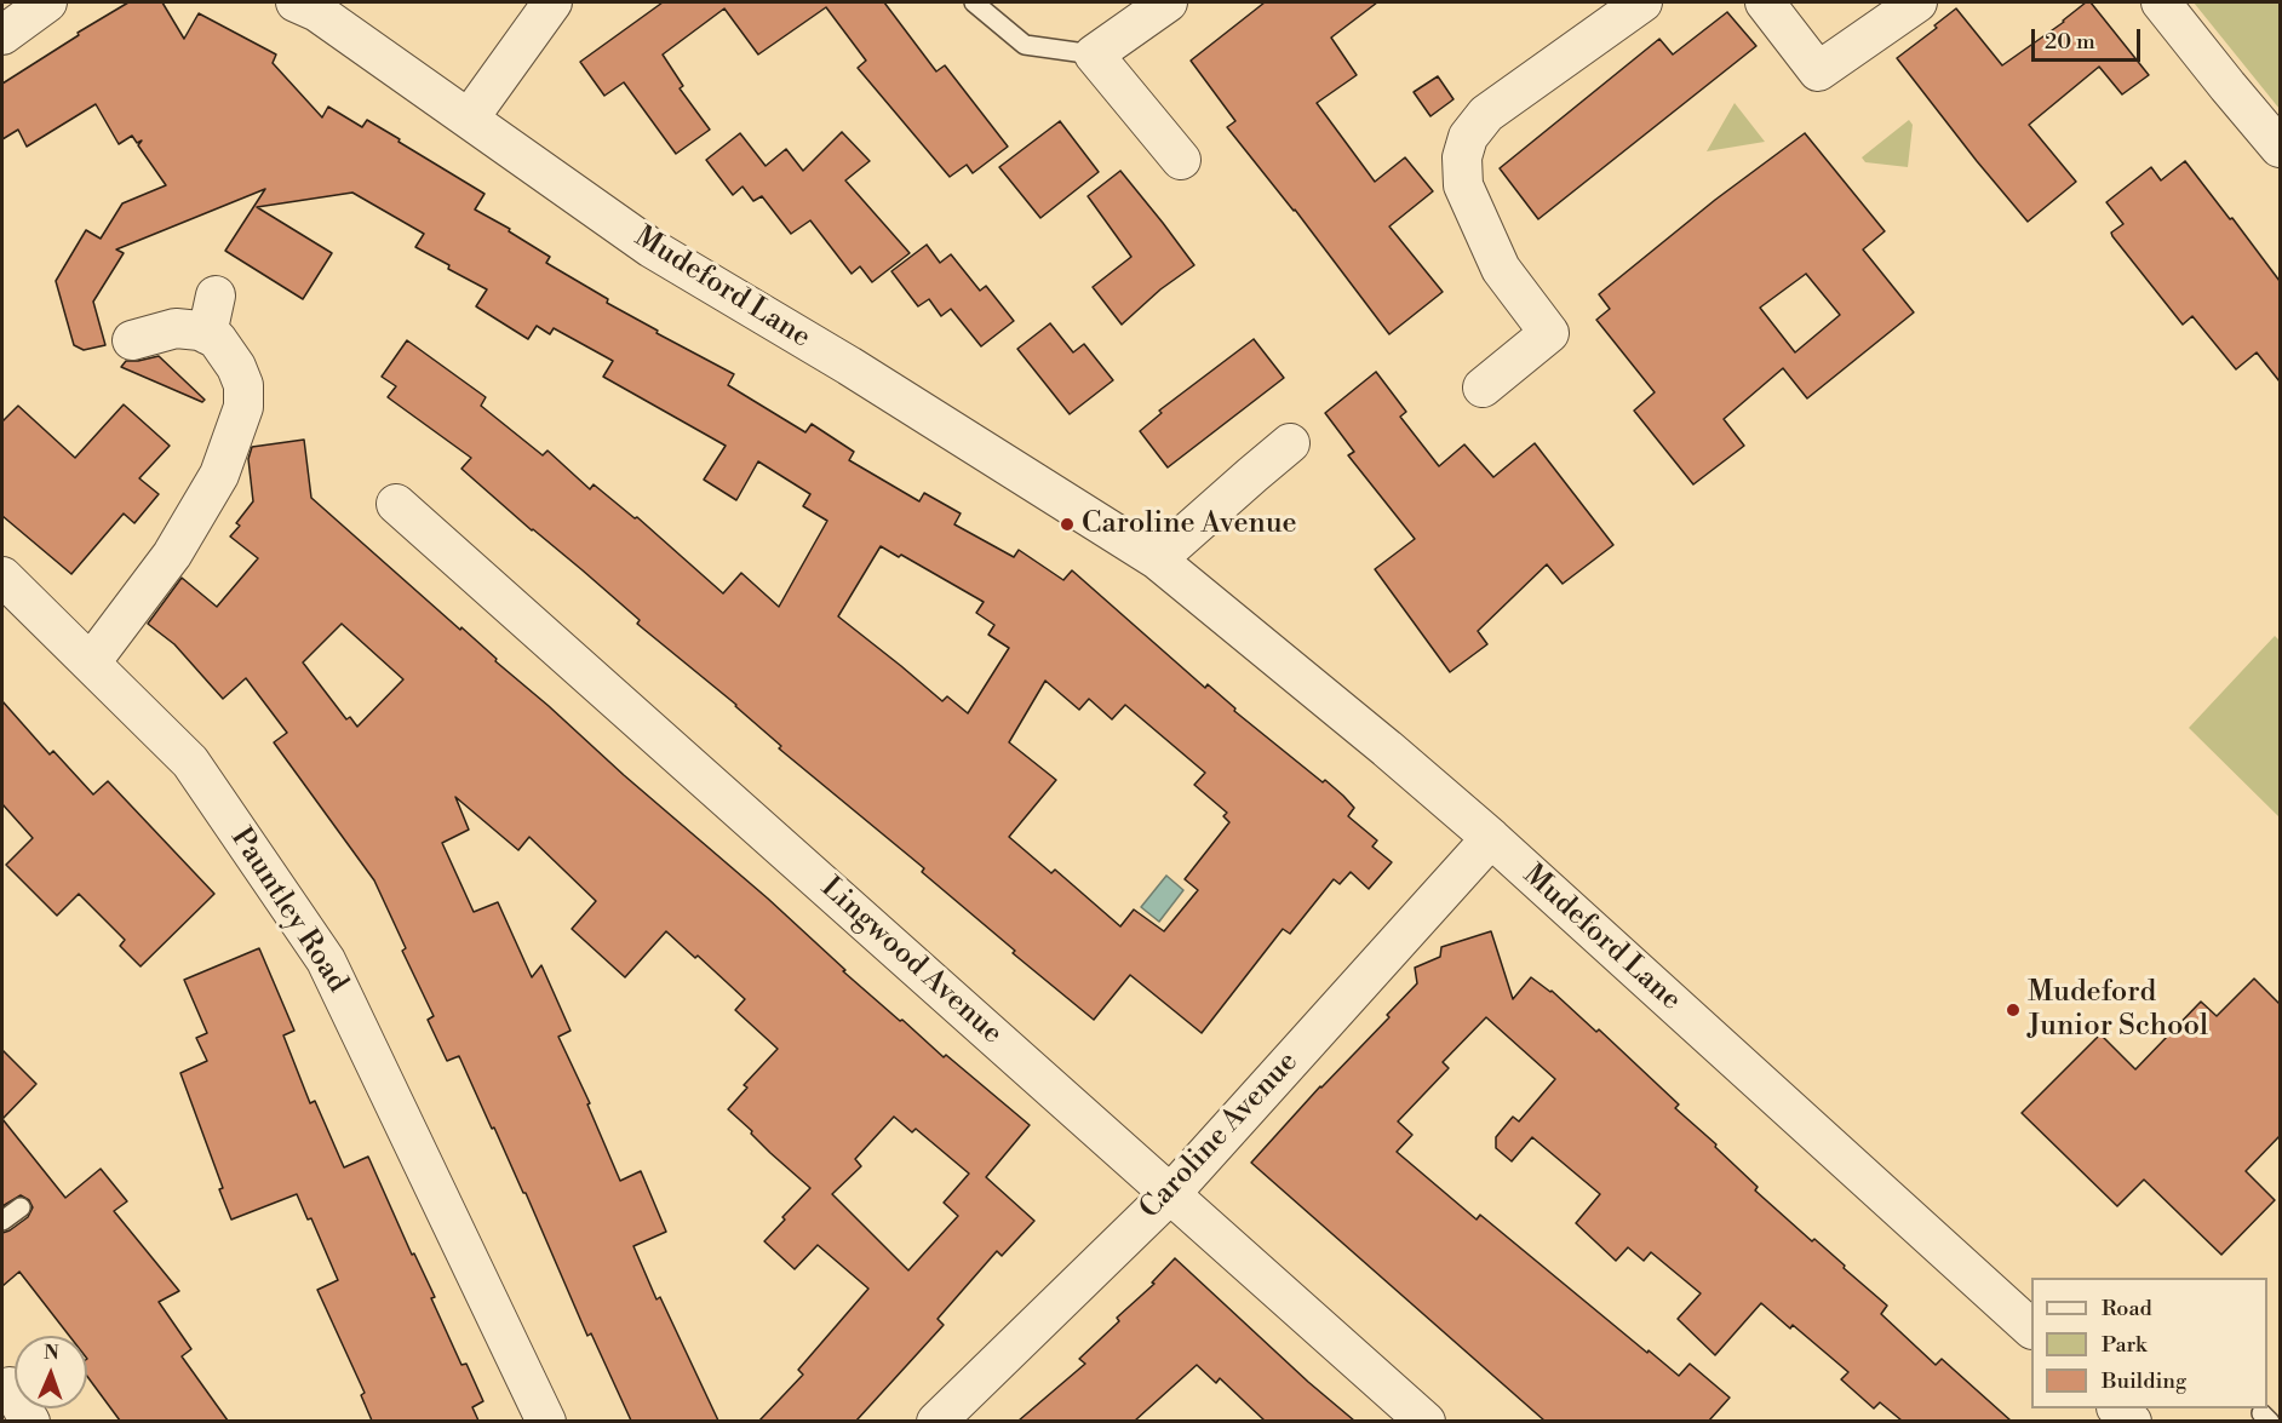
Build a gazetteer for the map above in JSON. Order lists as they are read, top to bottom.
{
  "streets": {
    "street": [
      "Mudeford Lane",
      "Pauntley Road",
      "Lingwood Avenue",
      "Caroline Avenue"
    ]
  },
  "crossings": [
    ["Mudeford Lane", "Caroline Avenue"],
    ["Lingwood Avenue", "Caroline Avenue"]
  ],
  "places": ["Caroline Avenue", "Mudeford Junior School"],
  "legend": ["Road", "Park", "Building"],
  "scale_bar": "20 m",
  "north": "top"
}
